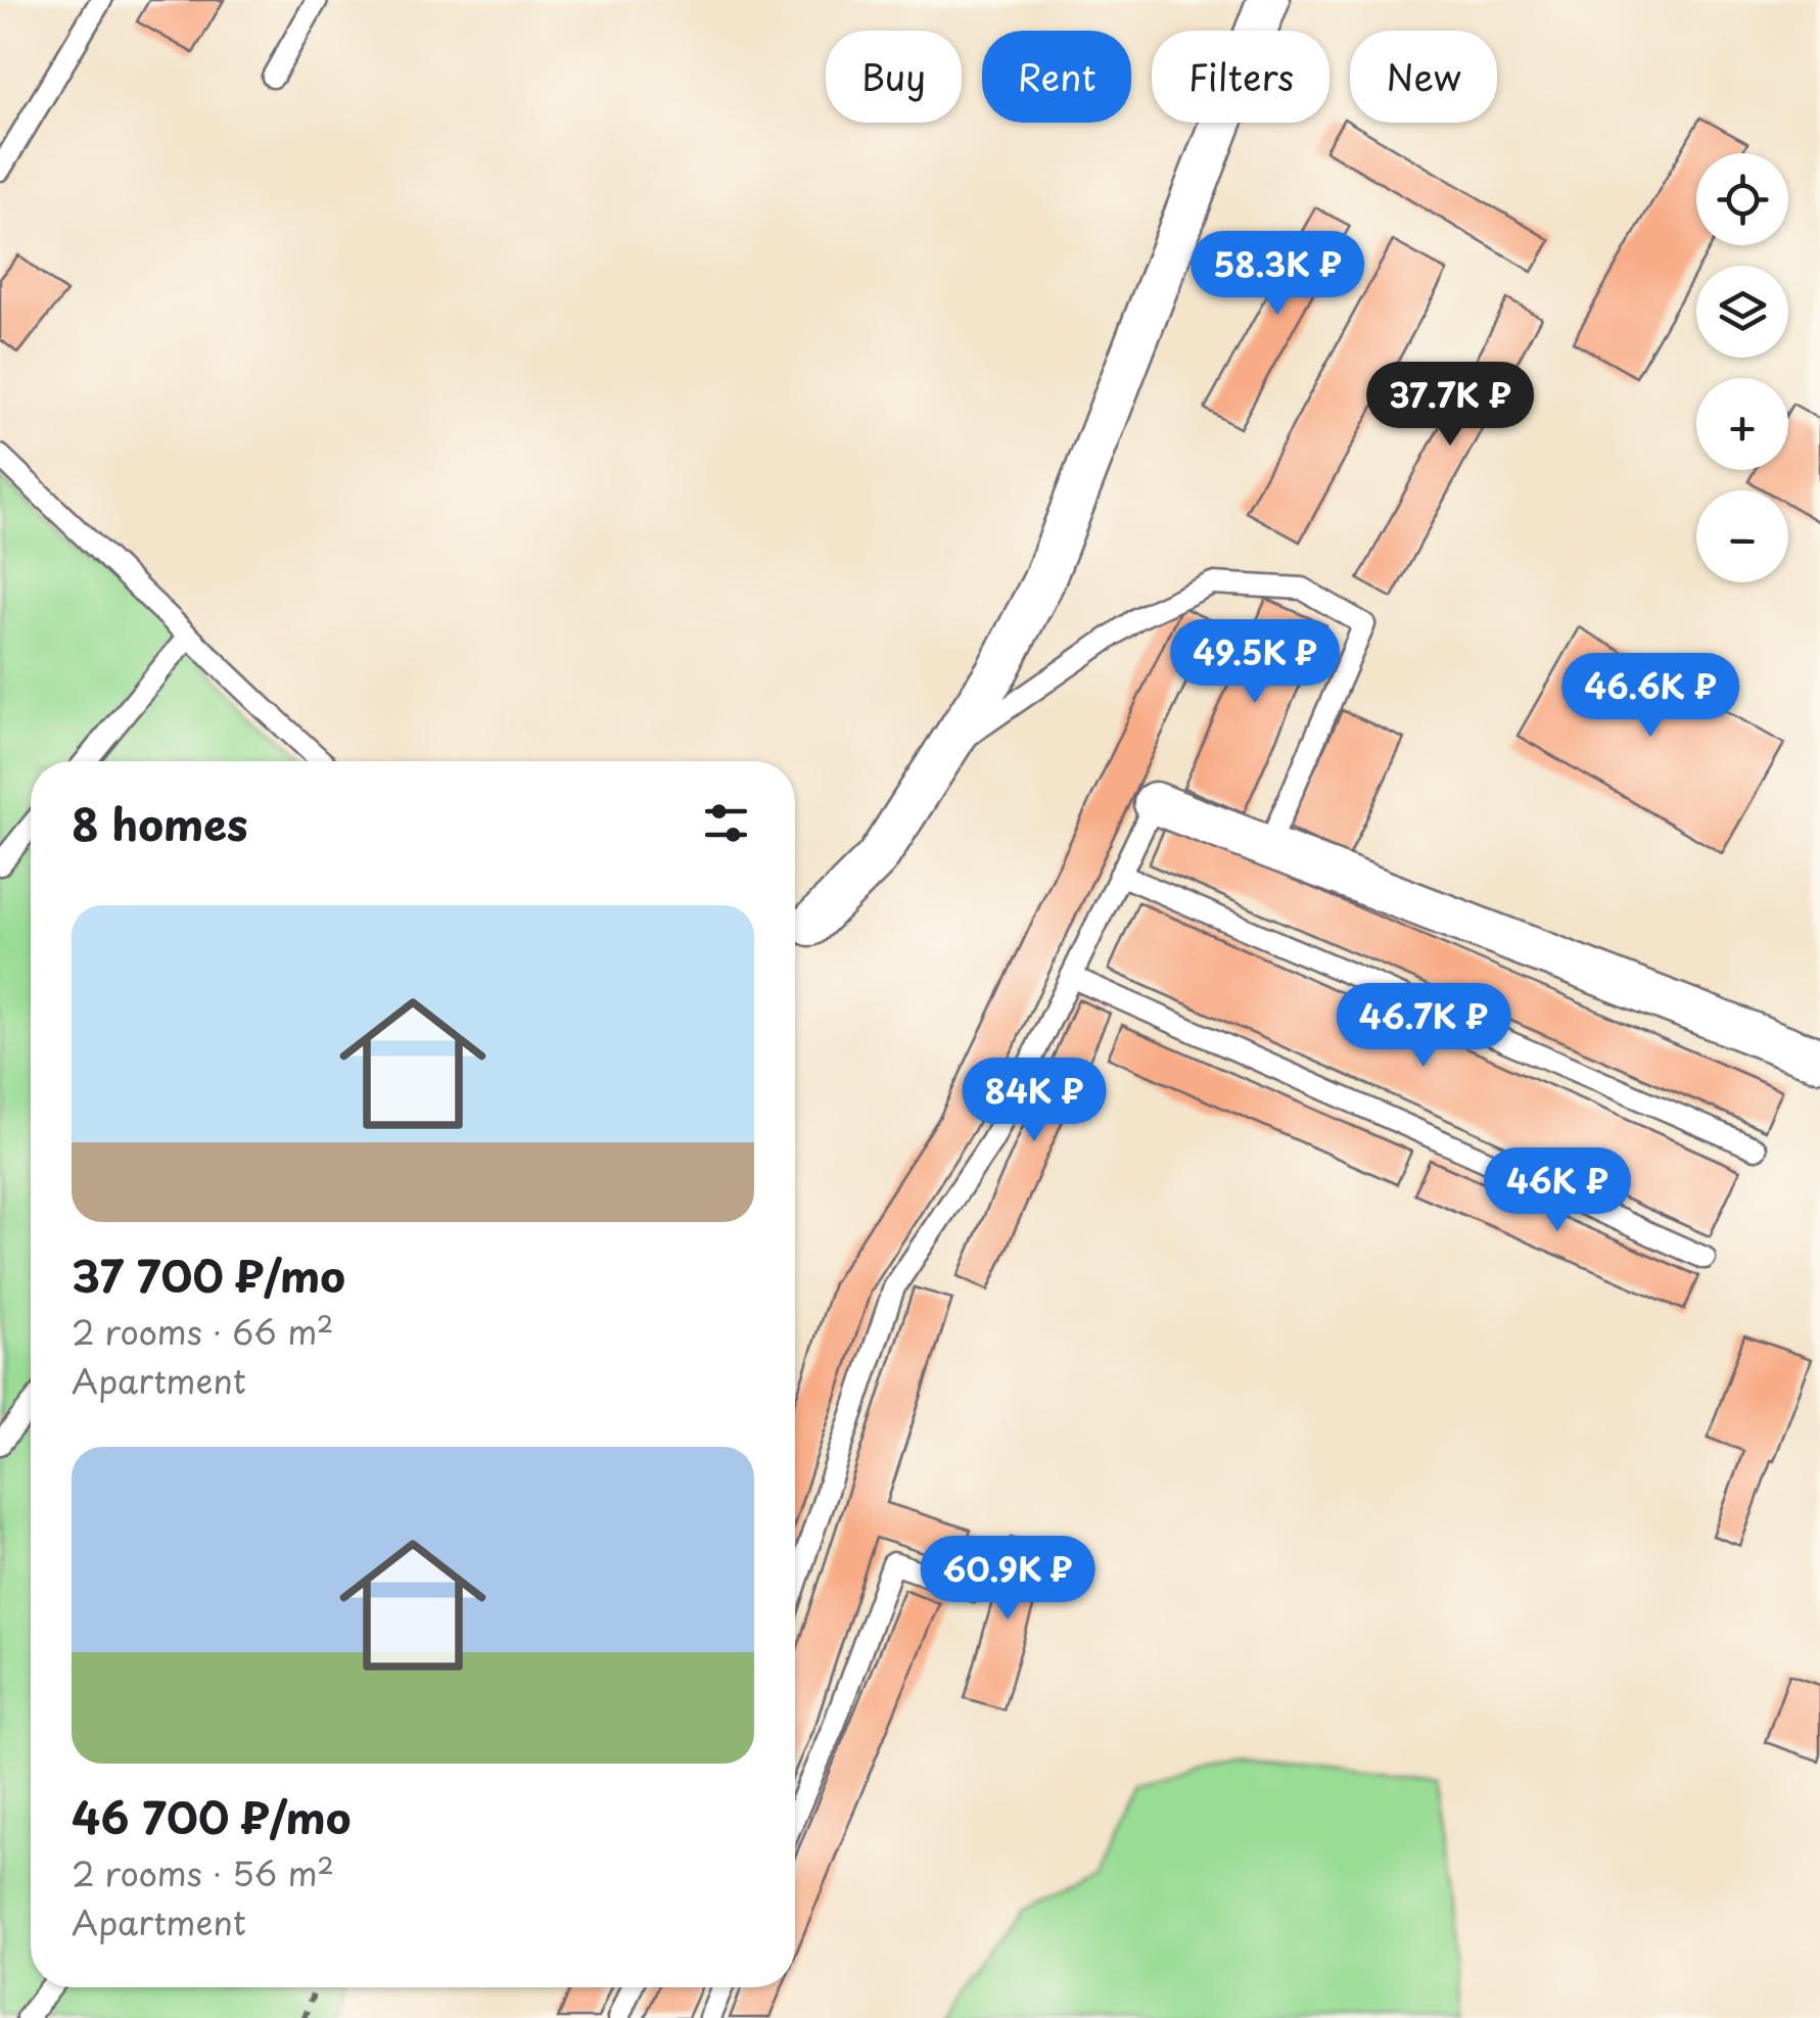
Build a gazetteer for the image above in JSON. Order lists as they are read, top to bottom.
{
  "page": {
    "chip": [
      "Buy",
      "Rent",
      "Filters",
      "New"
    ],
    "map_buttons": ["+", "−"],
    "price": [
      "58.3K ₽",
      "37.7K ₽",
      "49.5K ₽",
      "46.6K ₽",
      "46.7K ₽",
      "84K ₽",
      "46K ₽",
      "60.9K ₽"
    ],
    "heading": "8 homes",
    "list": [
      {
        "name": "37 700 ₽/mo",
        "note": "2 rooms · 66 m² · Apartment"
      },
      {
        "name": "46 700 ₽/mo",
        "note": "2 rooms · 56 m² · Apartment"
      }
    ]
  }
}
